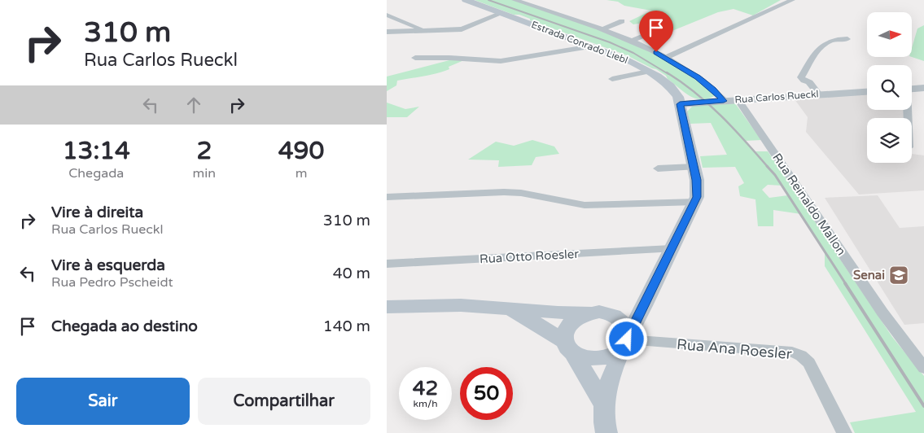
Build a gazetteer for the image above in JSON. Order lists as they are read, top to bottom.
{
  "streets": {
    "main road": ["Estrada Conrado Liebl"],
    "street": [
      "Rua Carlos Rueckl",
      "Rua Reinaldo Mallon",
      "Rua Otto Roesler",
      "Rua Ana Roesler"
    ]
  },
  "crossings": [
    ["Estrada Conrado Liebl", "Rua Carlos Rueckl"],
    ["Rua Carlos Rueckl", "Rua Reinaldo Mallon"]
  ],
  "places": {
    "school or university": ["Senai"]
  },
  "north": "right",
  "page": {
    "turn": ["310 m", "Rua Carlos Rueckl"],
    "eta": [
      "13:14",
      "Chegada",
      "2",
      "min",
      "490",
      "m"
    ],
    "list": [
      {
        "name": "Vire à direita",
        "note": "Rua Carlos Rueckl",
        "value": "310 m"
      },
      {
        "name": "Vire à esquerda",
        "note": "Rua Pedro Pscheidt",
        "value": "40 m"
      },
      {
        "name": "Chegada ao destino",
        "value": "140 m"
      }
    ],
    "speed": "42 km/h",
    "limit": "50",
    "buttons": ["Sair", "Compartilhar"]
  }
}
